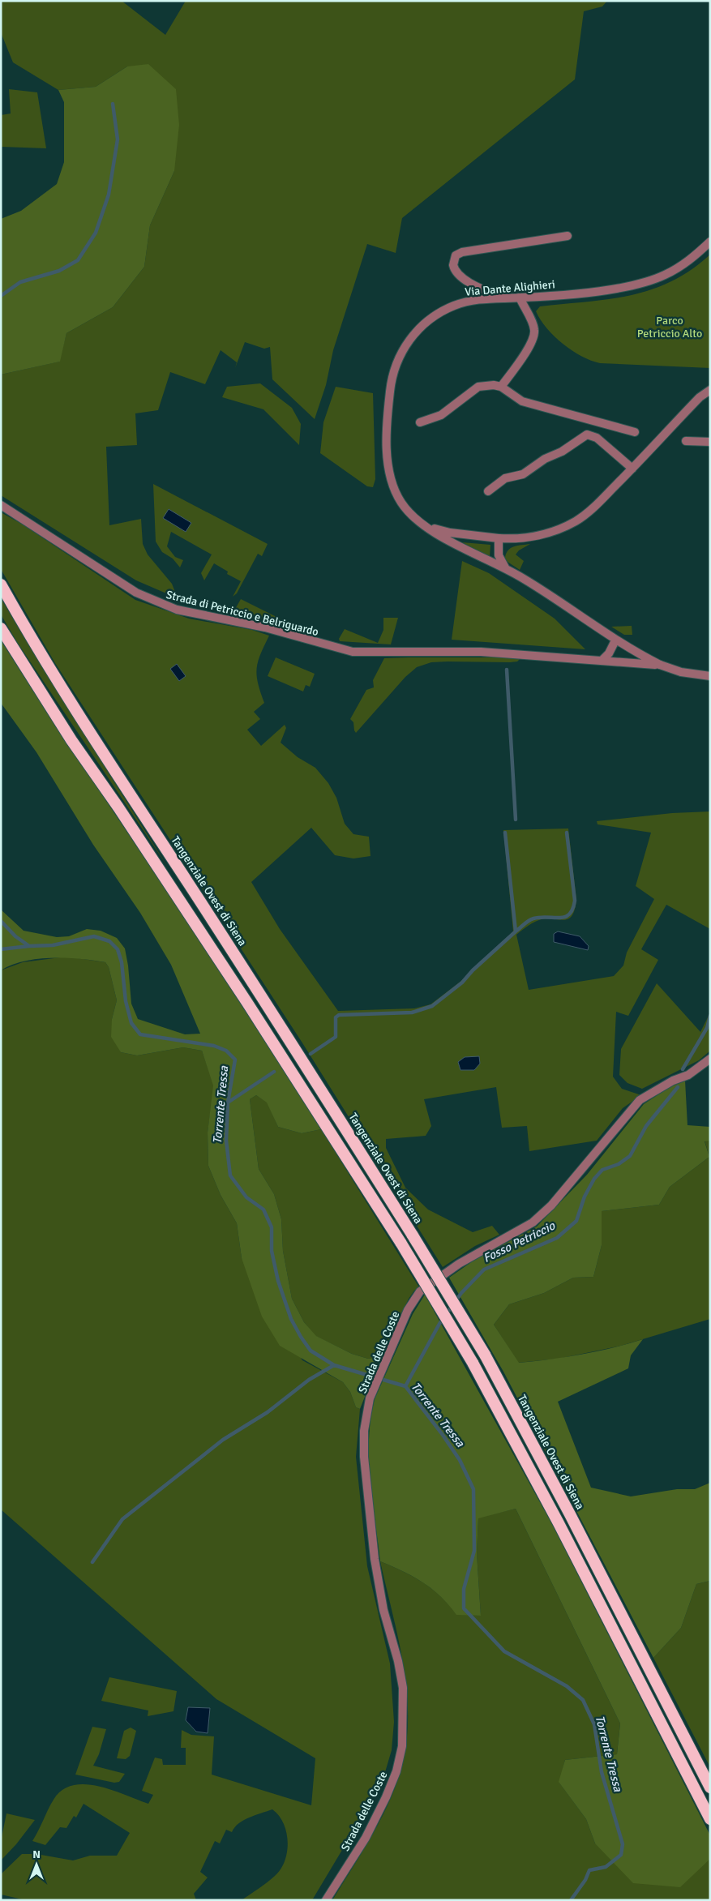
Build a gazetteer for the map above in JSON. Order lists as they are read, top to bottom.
{
  "streets": {
    "highway": ["Tangenziale Ovest di Siena"],
    "street": ["Via Dante Alighieri", "Strada di Petriccio e Belriguardo", "Strada delle Coste"]
  },
  "crossings": [
    ["Via Dante Alighieri", "Strada di Petriccio e Belriguardo"]
  ],
  "water": ["Torrente Tressa", "Fosso Petriccio"],
  "parks": ["Parco Petriccio Alto"],
  "north": "top"
}
